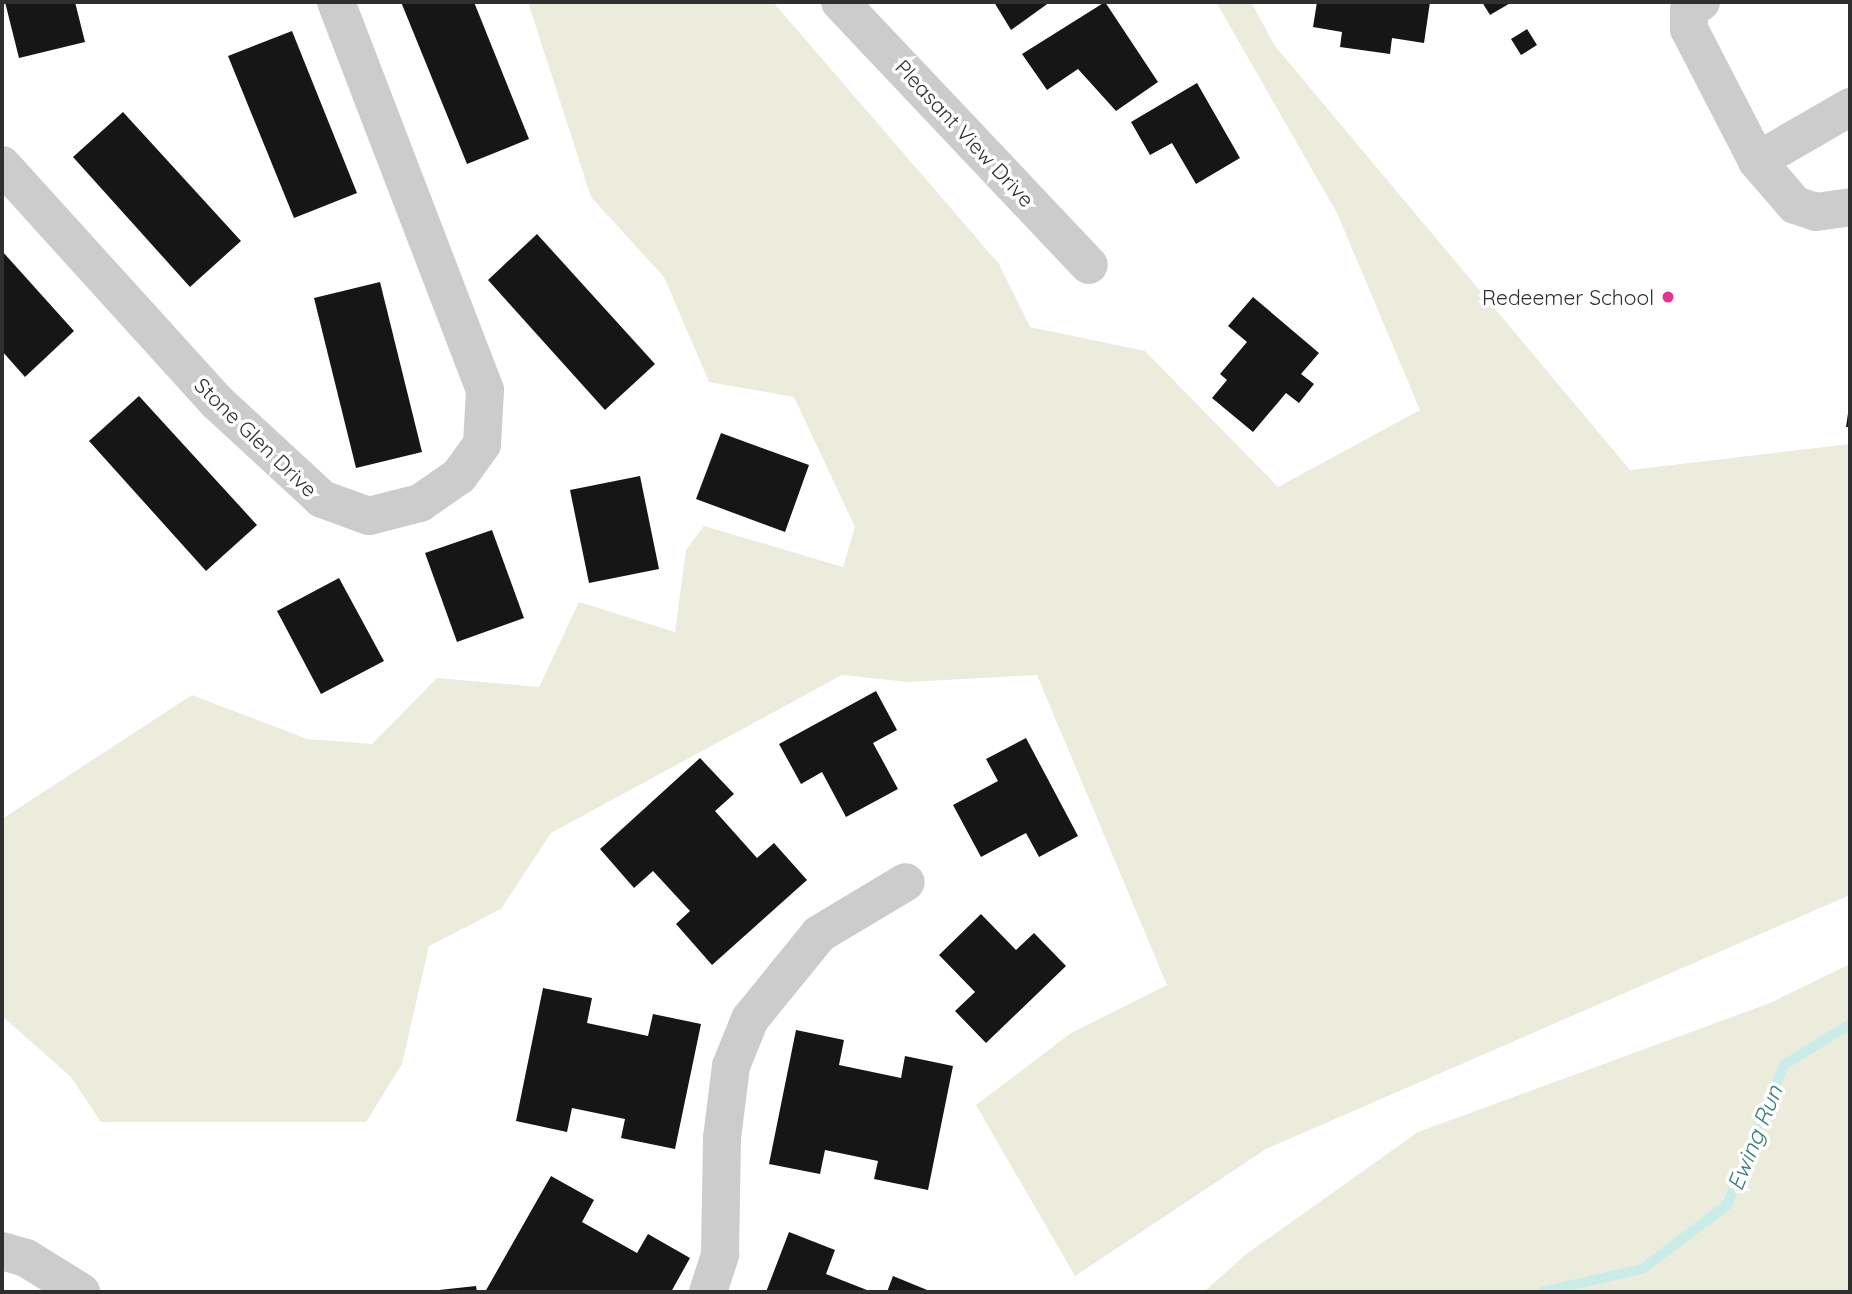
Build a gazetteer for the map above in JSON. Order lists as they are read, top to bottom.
{
  "streets": {
    "street": ["Pleasant View Drive", "Stone Glen Drive"]
  },
  "water": ["Ewing Run"],
  "places": ["Redeemer School"]
}
